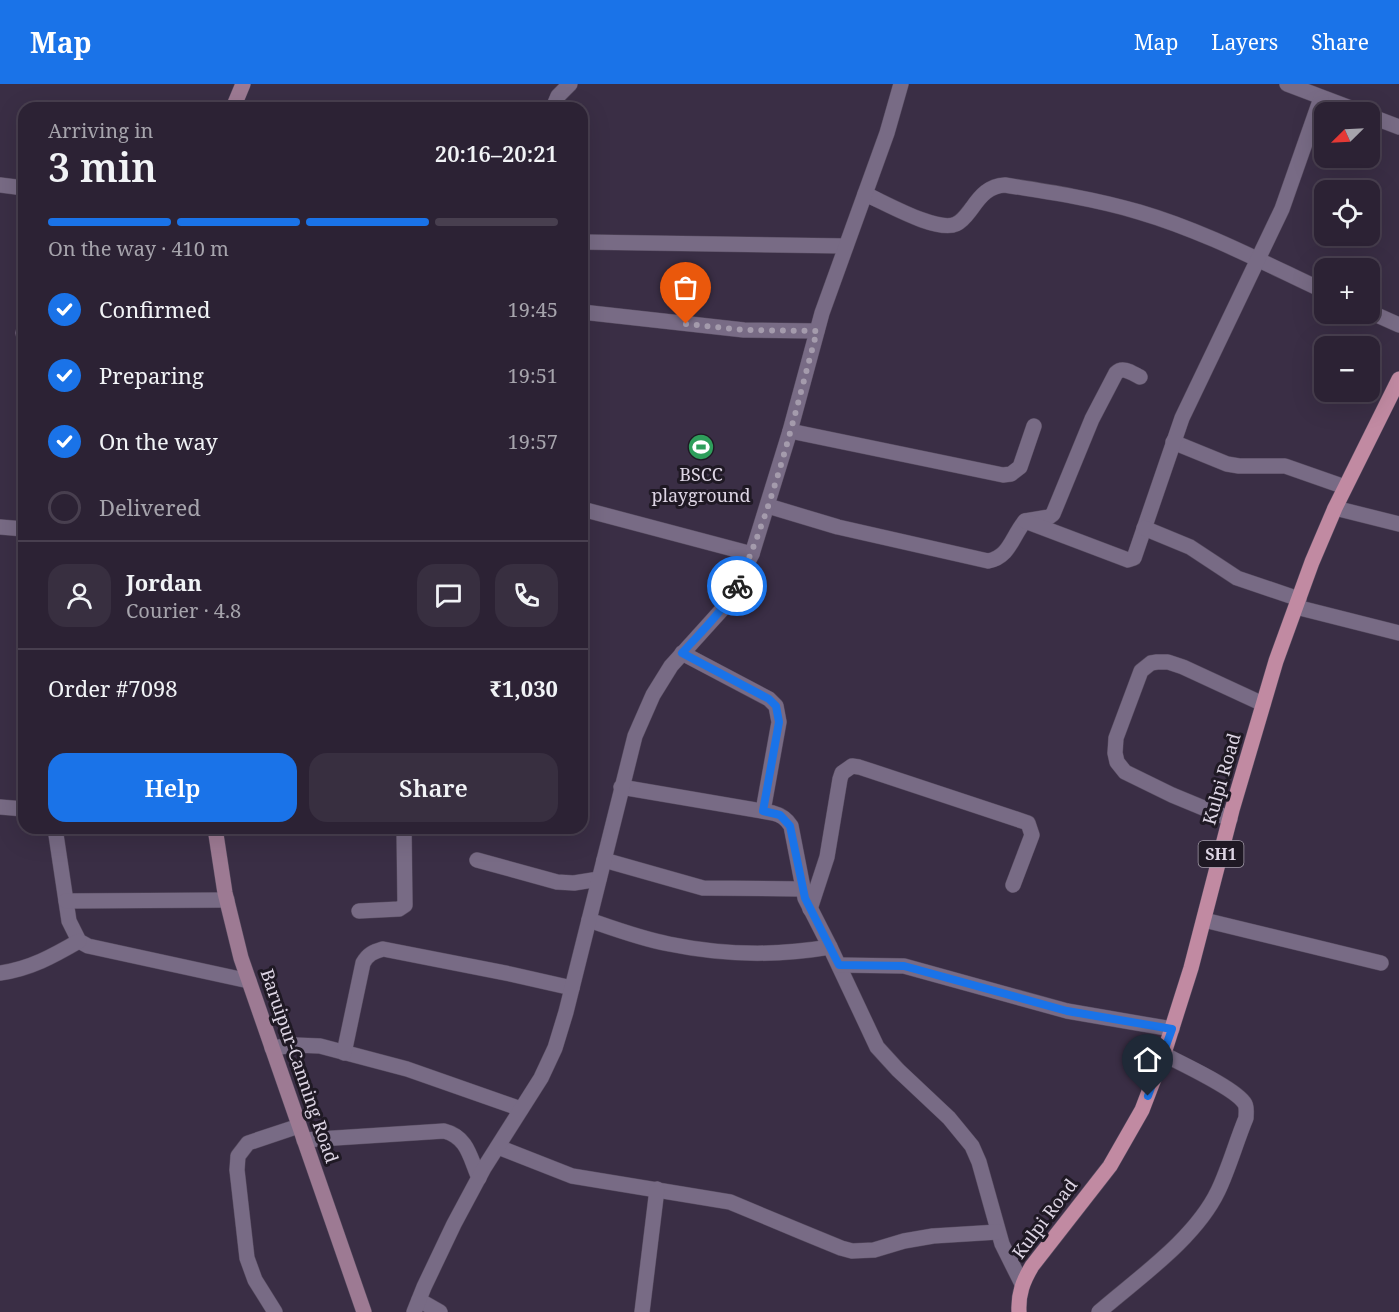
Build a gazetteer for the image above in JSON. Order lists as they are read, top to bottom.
{
  "streets": {
    "main road": ["Kulpi Road", "SH1", "Baruipur-Canning Road"]
  },
  "places": {
    "sports": ["BSCC playground"]
  },
  "north": "bottom left",
  "page": {
    "header": "Map",
    "nav": ["Map", "Layers", "Share"],
    "map_buttons": ["+", "−"],
    "heading": ["3 min", "Arriving in", "20:16–20:21"],
    "panel": [
      "Jordan",
      "Courier · 4.8",
      "Order #7098",
      "₹1,030"
    ],
    "bar": "On the way · 410 m",
    "list": [
      ["Confirmed", "19:45"],
      ["Preparing", "19:51"],
      ["On the way", "19:57"],
      "Delivered"
    ],
    "buttons": ["Help", "Share"]
  }
}
